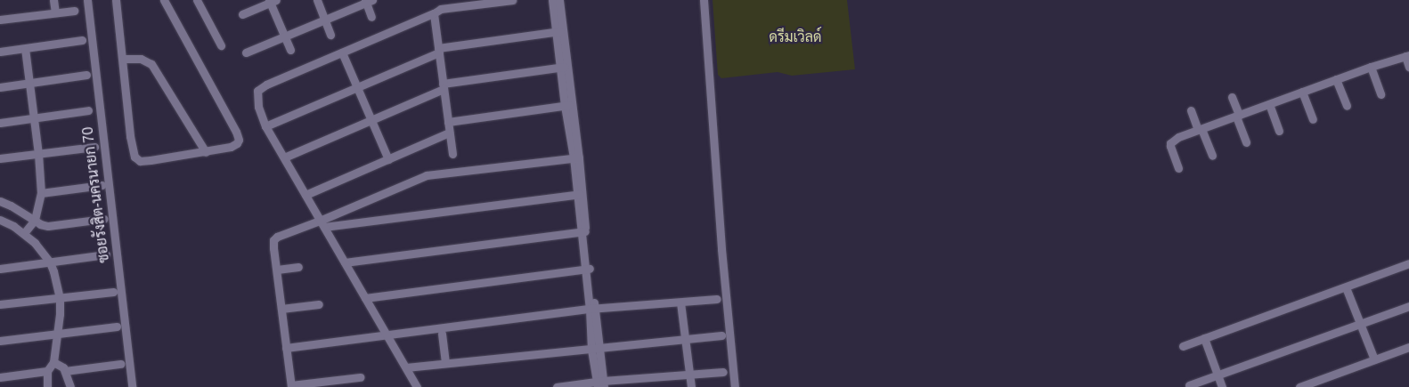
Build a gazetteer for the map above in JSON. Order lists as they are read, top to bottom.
{
  "streets": {
    "street": ["ซอยรังสิต-นครนายก 70"]
  },
  "parks": ["ดรีมเวิลด์"]
}
